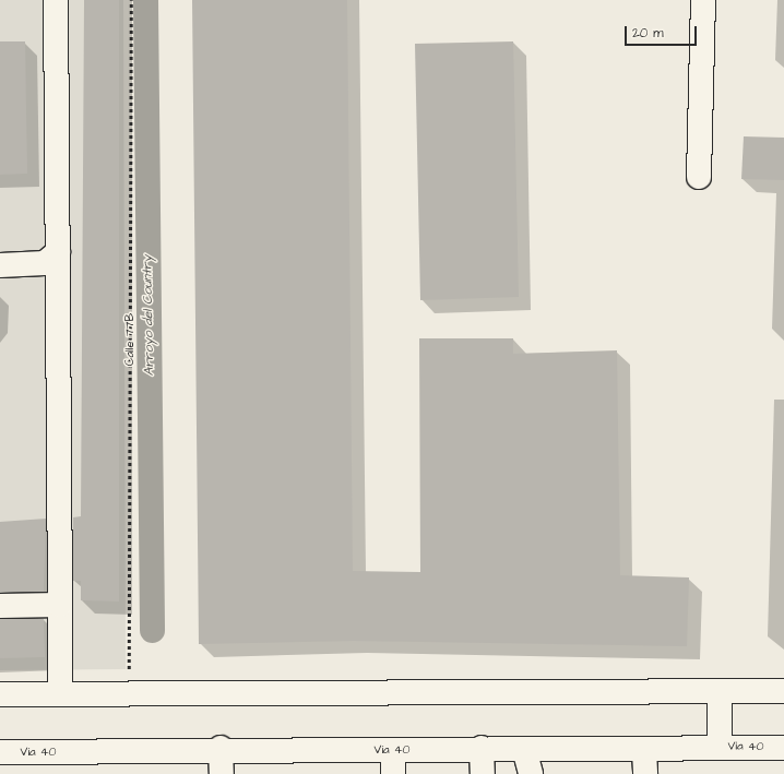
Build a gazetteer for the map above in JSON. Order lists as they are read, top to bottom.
{
  "streets": {
    "main road": ["Vía 40"],
    "path": ["Calle 77B"]
  },
  "water": ["Arroyo del Country"],
  "scale_bar": "20 m"
}
